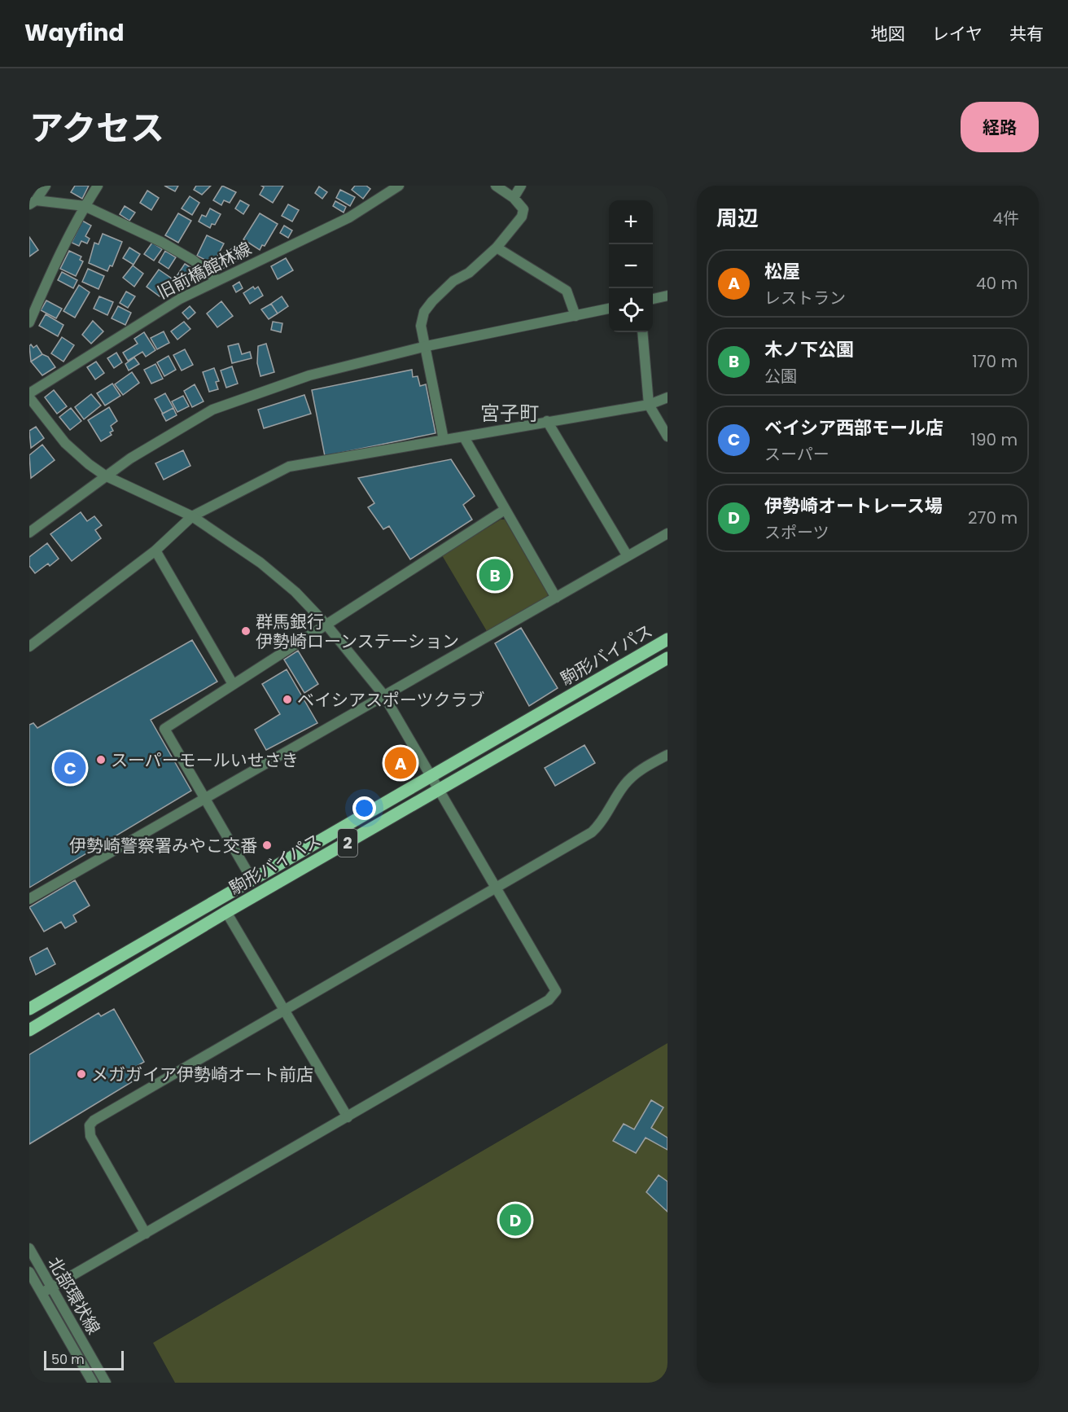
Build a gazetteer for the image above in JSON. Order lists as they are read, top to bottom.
{
  "streets": {
    "main road": ["駒形バイパス", "2"],
    "street": ["旧前橋館林線", "北部環状線"]
  },
  "districts": ["宮子町"],
  "places": [
    "群馬銀行 伊勢崎ローンステーション",
    "ベイシアスポーツクラブ",
    "スーパーモールいせさき",
    "伊勢崎警察署みやこ交番",
    "メガガイア伊勢崎オート前店"
  ],
  "scale_bar": "50 m",
  "page": {
    "header": "Wayfind",
    "nav": ["地図", "レイヤ", "共有"],
    "title": "アクセス",
    "buttons": "経路",
    "heading": ["周辺", "4件"],
    "map_buttons": ["+", "−"],
    "list": [
      {
        "mark": "A",
        "name": "松屋",
        "note": "レストラン",
        "value": "40 m"
      },
      {
        "mark": "B",
        "name": "木ノ下公園",
        "note": "公園",
        "value": "170 m"
      },
      {
        "mark": "C",
        "name": "ベイシア西部モール店",
        "note": "スーパー",
        "value": "190 m"
      },
      {
        "mark": "D",
        "name": "伊勢崎オートレース場",
        "note": "スポーツ",
        "value": "270 m"
      }
    ],
    "pins": [
      "B",
      "A",
      "C",
      "D"
    ],
    "scale": "50 m"
  }
}
